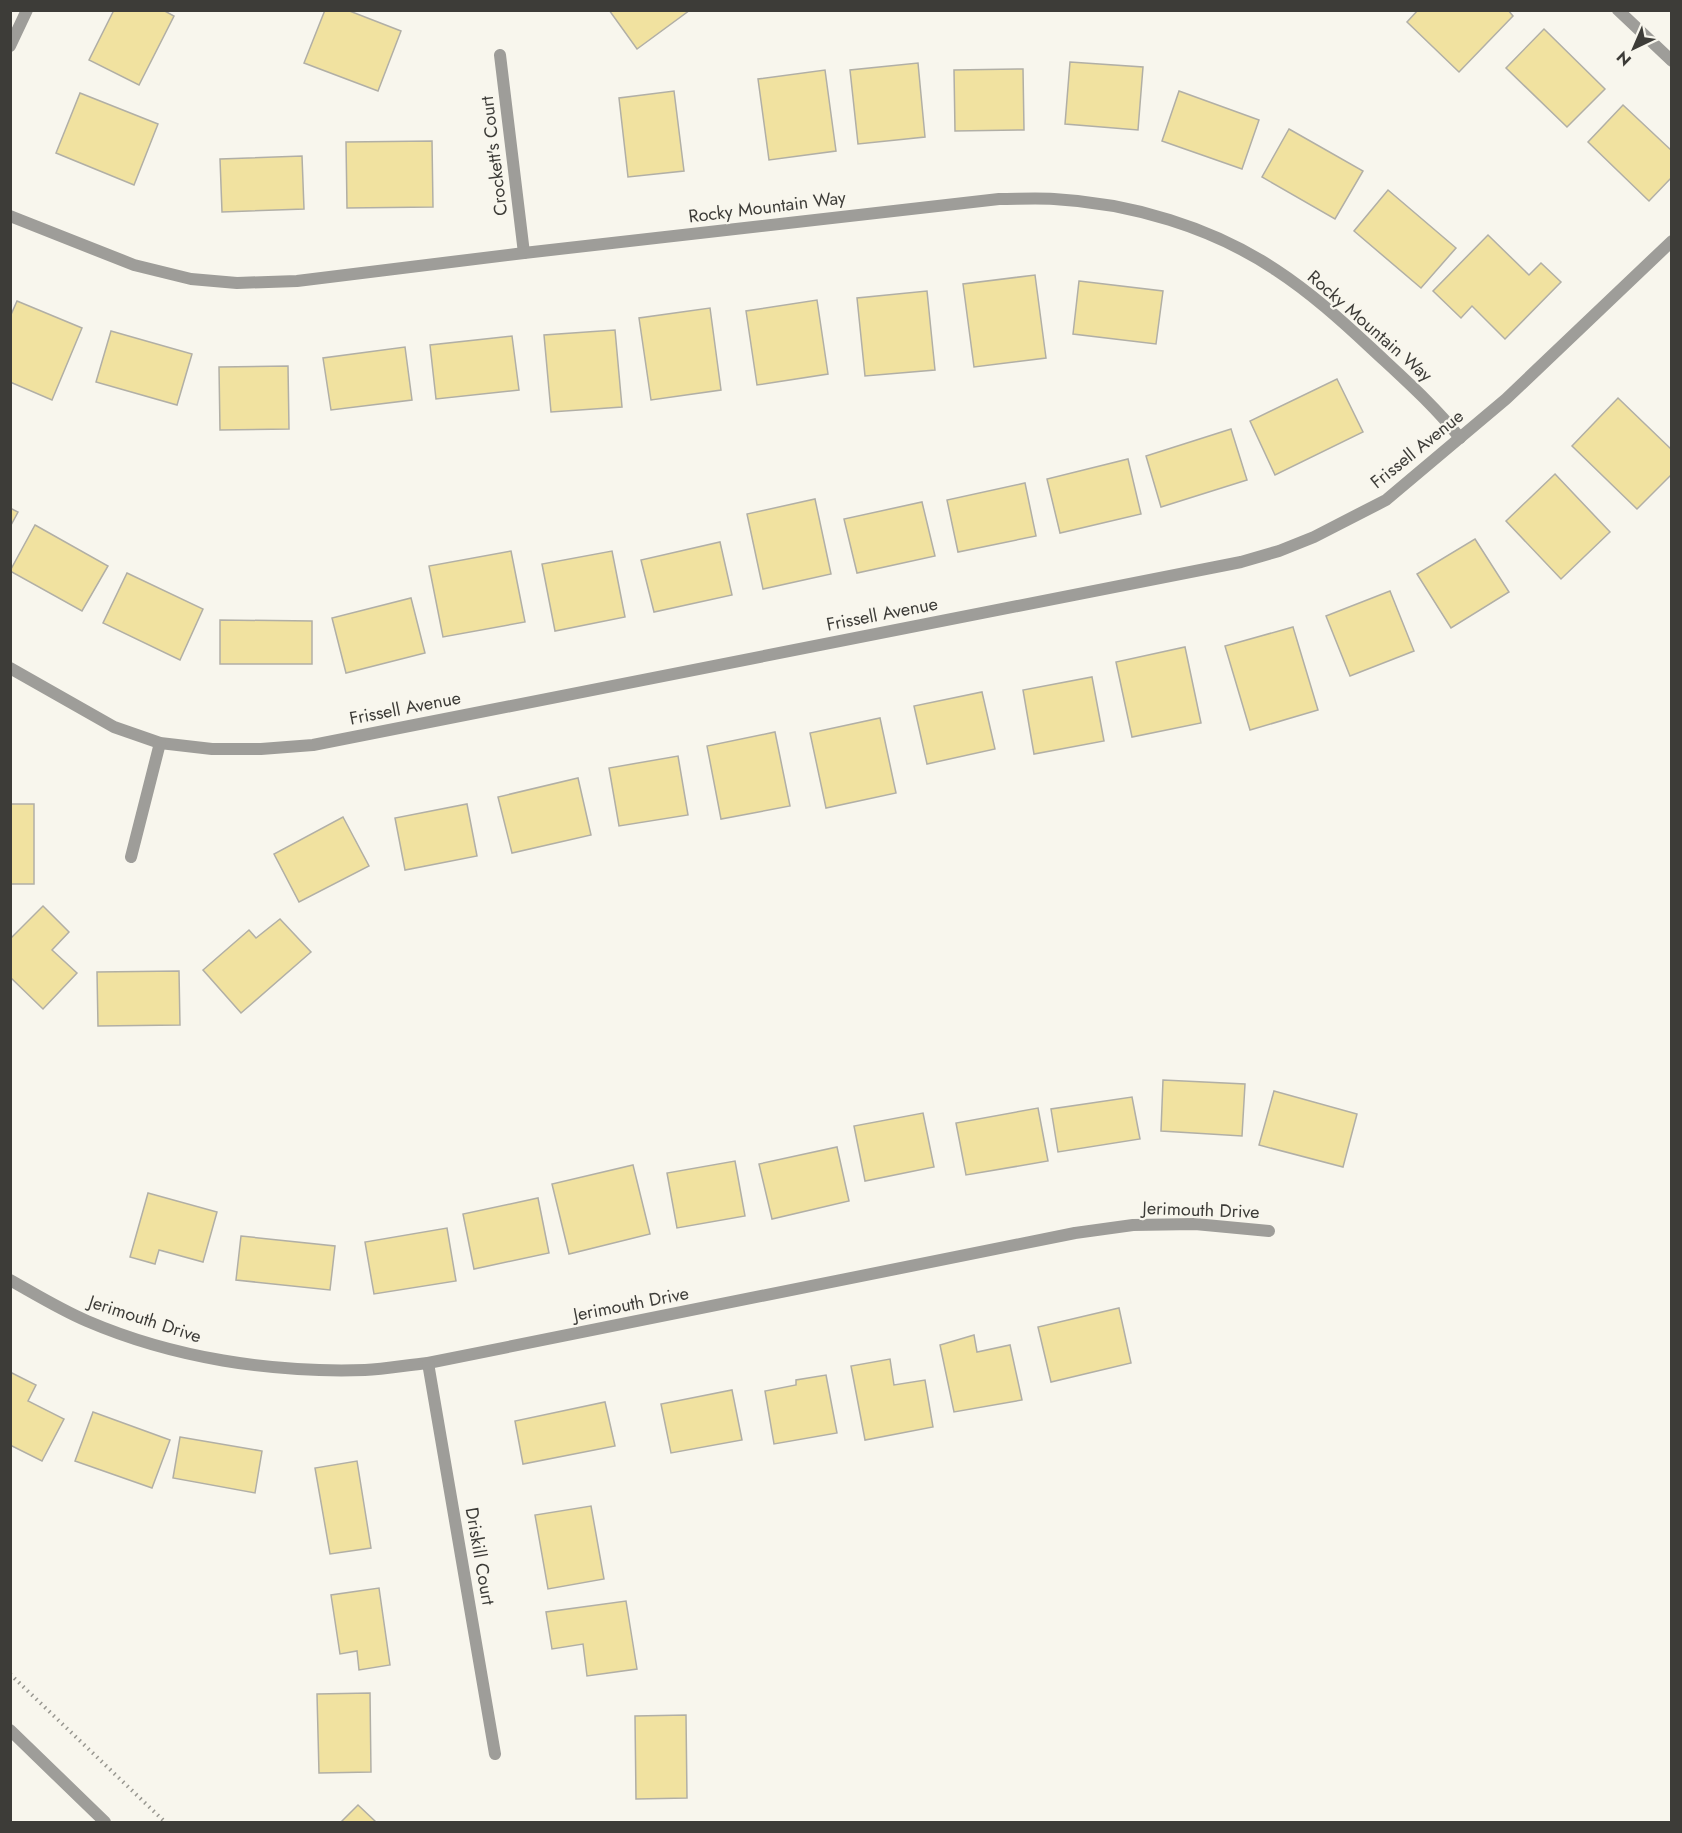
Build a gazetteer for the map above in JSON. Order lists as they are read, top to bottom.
{
  "streets": {
    "street": [
      "Crockett's Court",
      "Rocky Mountain Way",
      "Frissell Avenue",
      "Jerimouth Drive",
      "Driskill Court"
    ]
  },
  "crossings": [
    ["Crockett's Court", "Rocky Mountain Way"],
    ["Rocky Mountain Way", "Frissell Avenue"],
    ["Jerimouth Drive", "Driskill Court"]
  ],
  "north": "bottom left"
}
